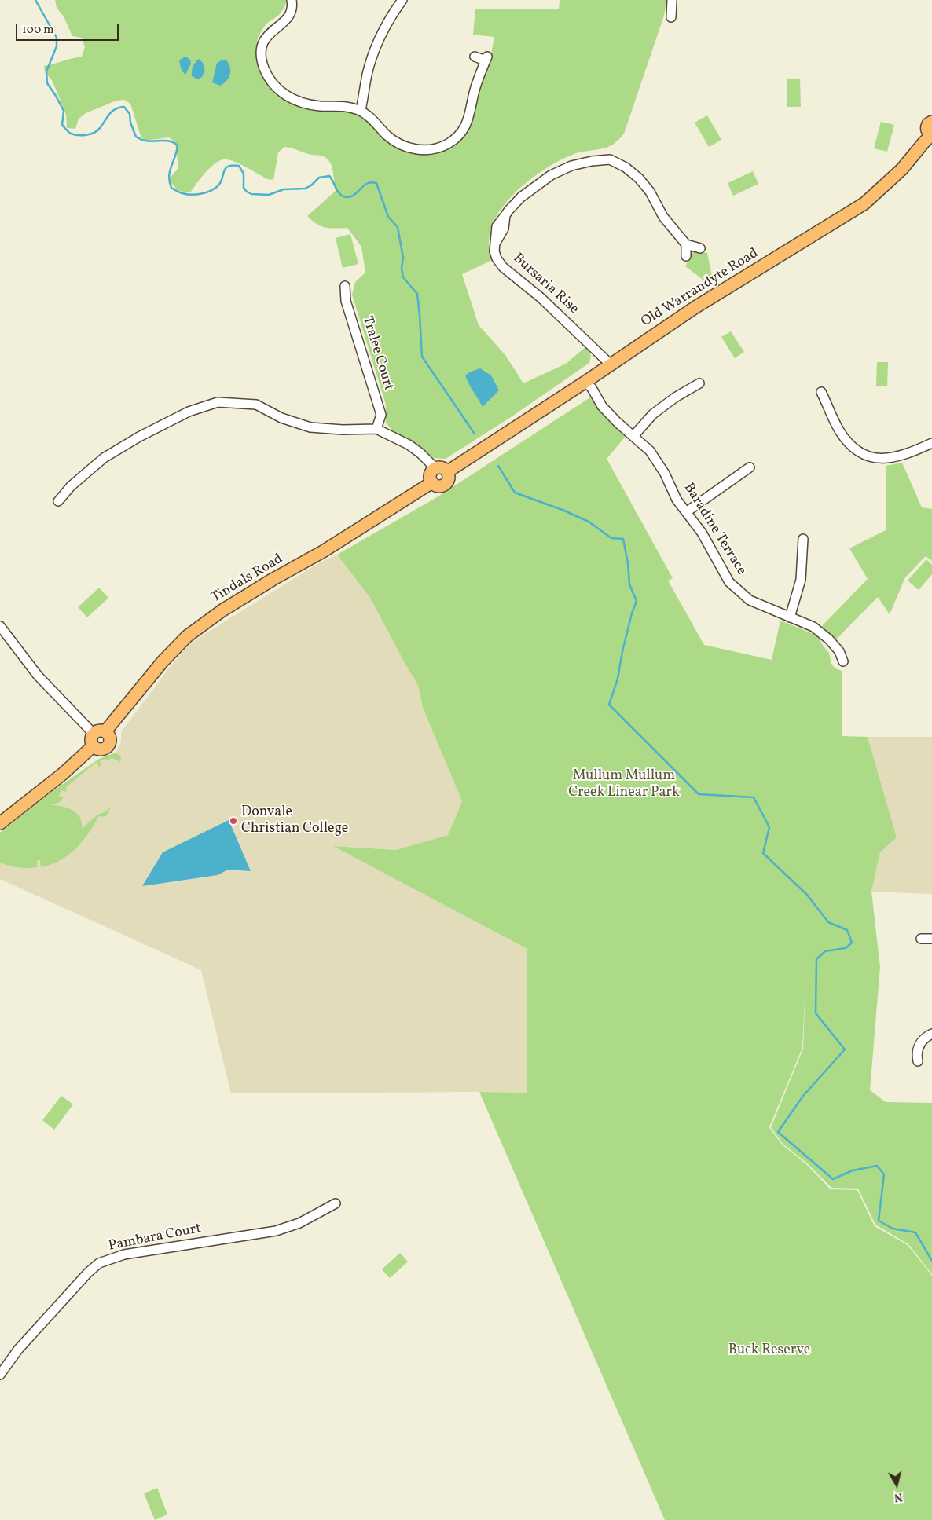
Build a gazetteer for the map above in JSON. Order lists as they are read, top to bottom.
{
  "streets": {
    "main road": ["Old Warrandyte Road", "Tindals Road"],
    "street": [
      "Bursaria Rise",
      "Tralee Court",
      "Baradine Terrace",
      "Pambara Court"
    ]
  },
  "crossings": [
    ["Bursaria Rise", "Old Warrandyte Road"],
    ["Old Warrandyte Road", "Baradine Terrace"],
    ["Old Warrandyte Road", "Tindals Road"]
  ],
  "parks": ["Mullum Mullum Creek Linear Park", "Buck Reserve"],
  "places": ["Donvale Christian College"],
  "scale_bar": "100 m",
  "north": "bottom"
}
